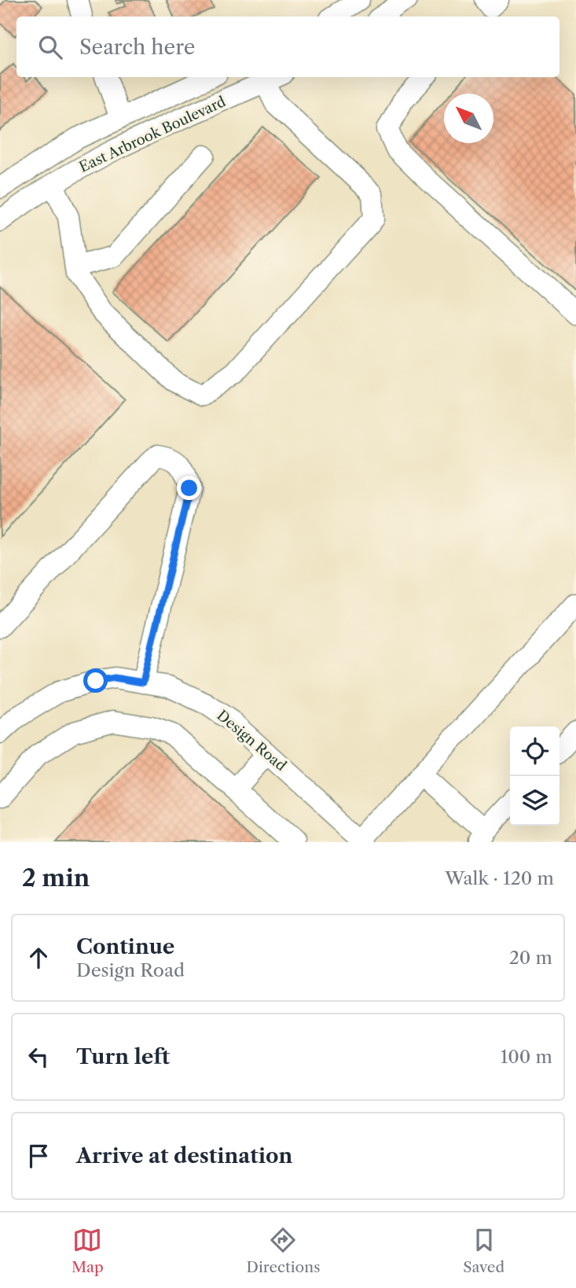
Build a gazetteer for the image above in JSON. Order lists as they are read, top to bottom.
{
  "streets": {
    "street": ["East Arbrook Boulevard", "Design Road"]
  },
  "north": "top left",
  "page": {
    "search": "Search here",
    "heading": ["2 min", "Walk · 120 m"],
    "list": [
      ["Continue", "Design Road", "20 m"],
      ["Turn left", "100 m"],
      "Arrive at destination"
    ],
    "nav": ["Map", "Directions", "Saved"]
  }
}
